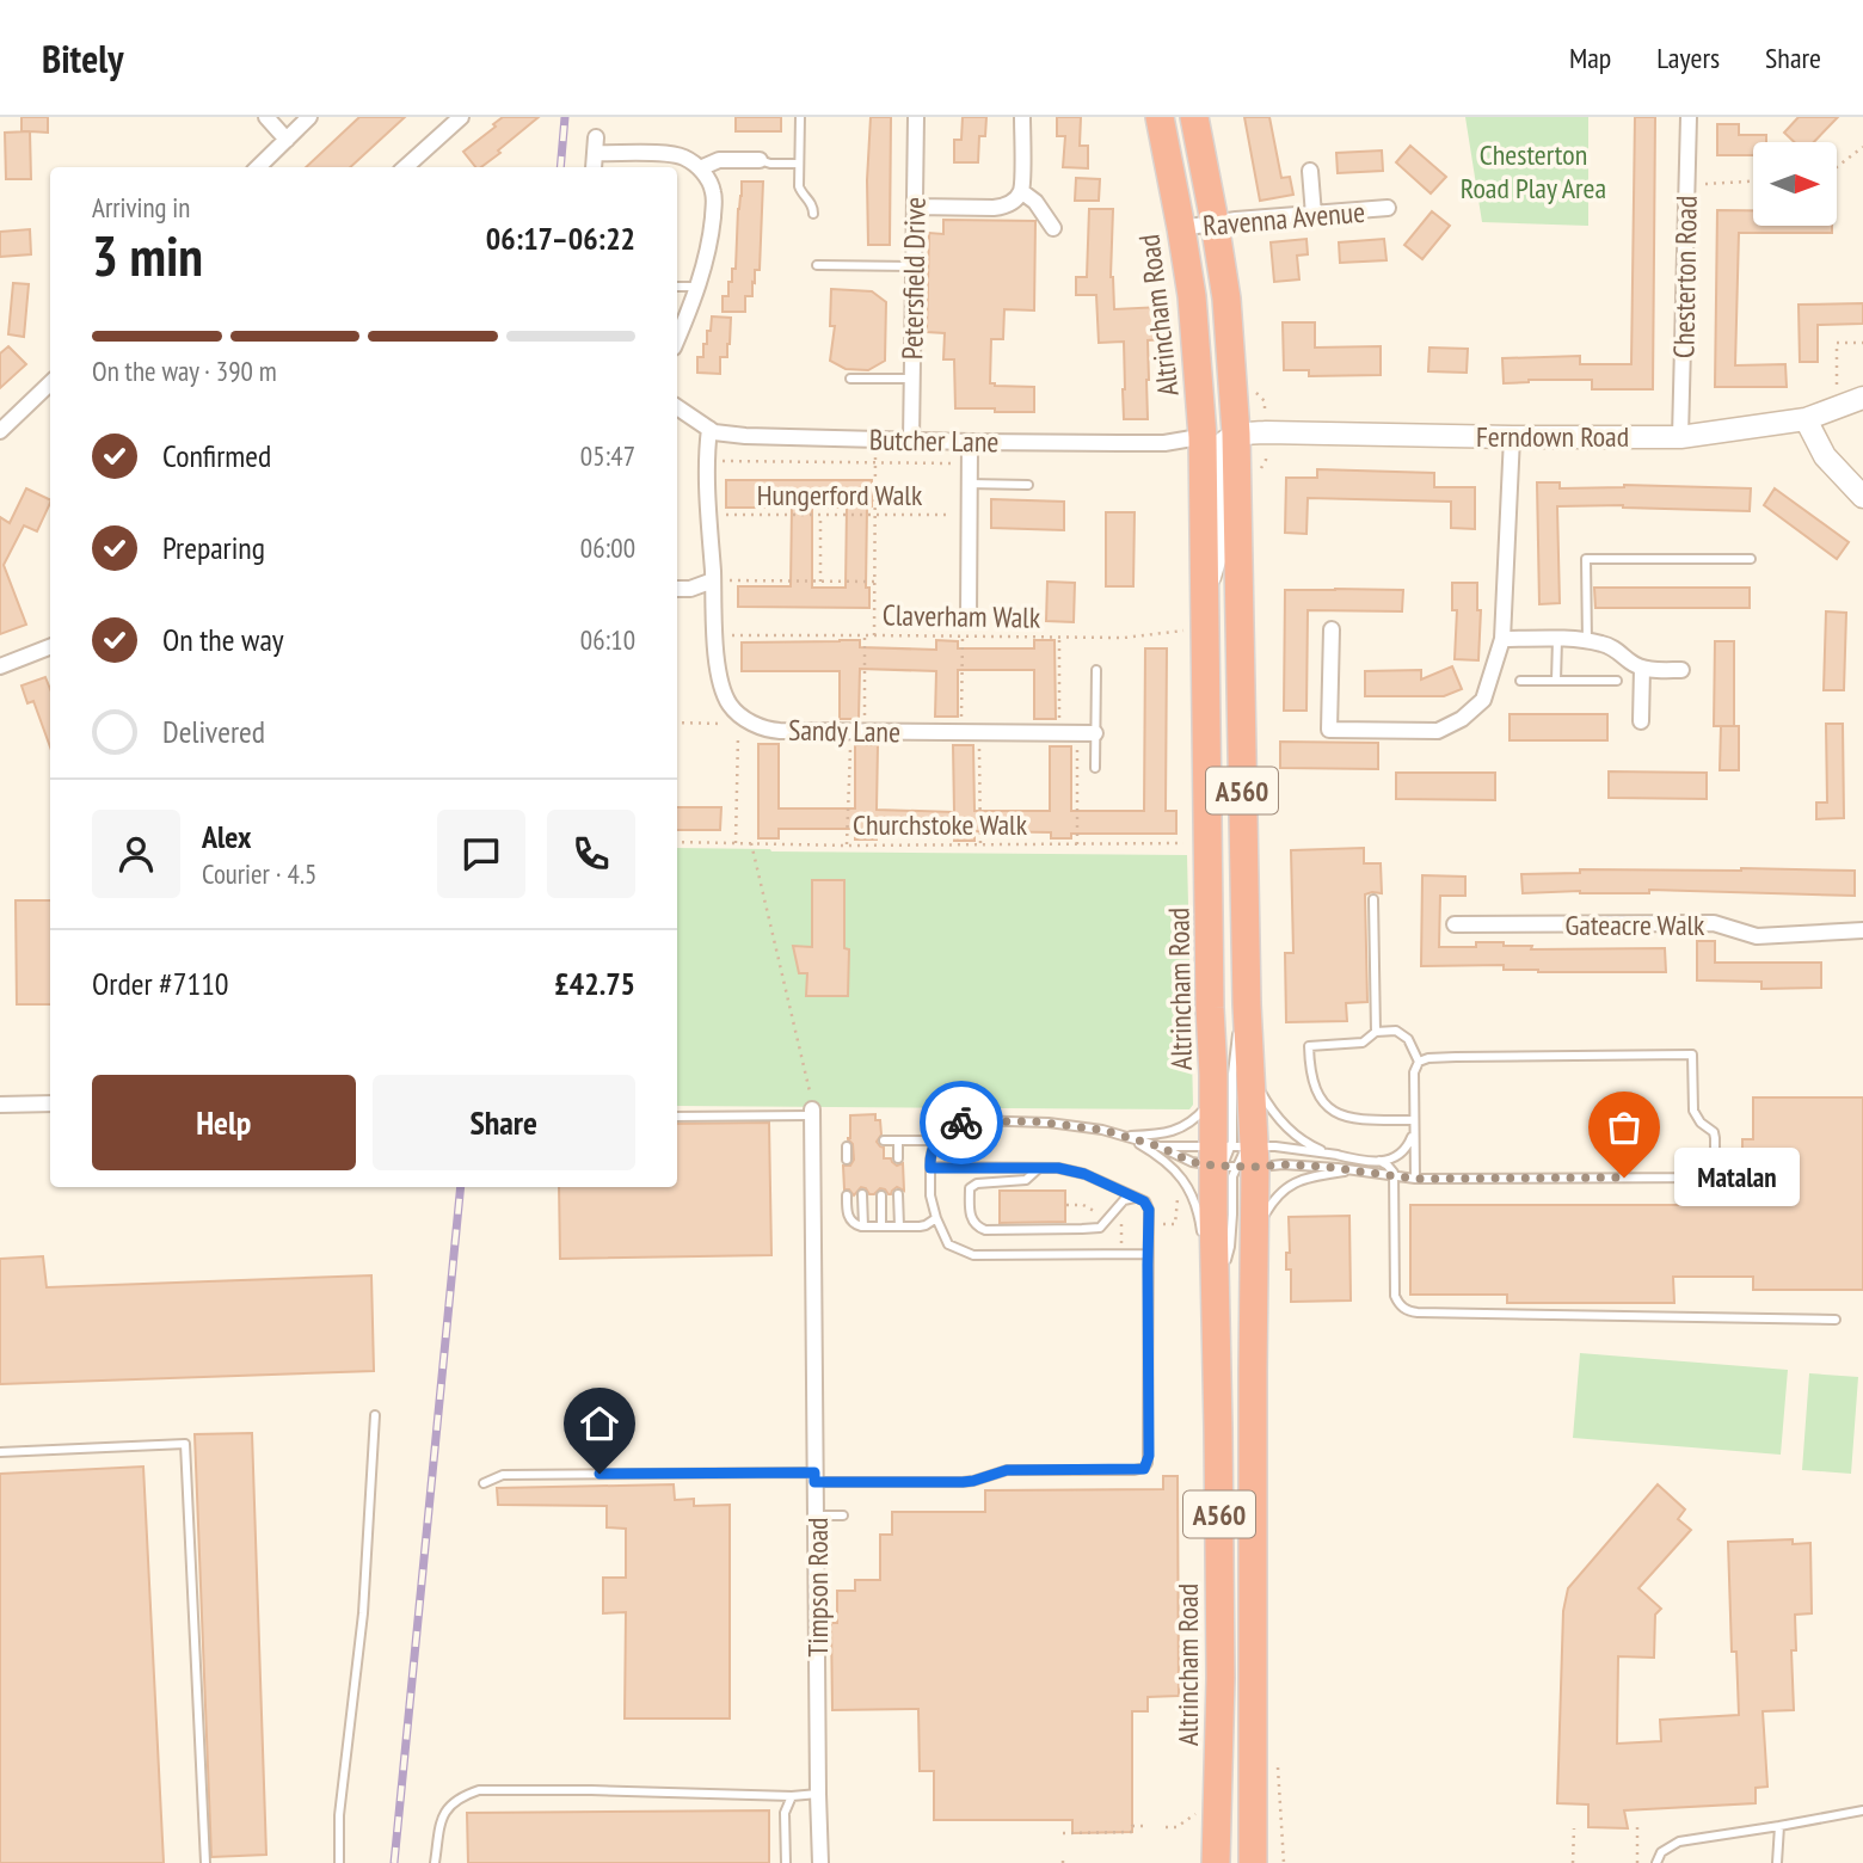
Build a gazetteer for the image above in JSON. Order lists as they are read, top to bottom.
{
  "streets": {
    "highway": ["Altrincham Road", "A560"],
    "main road": ["Ferndown Road"],
    "street": [
      "Ravenna Avenue",
      "Chesterton Road",
      "Petersfield Drive",
      "Butcher Lane",
      "Sandy Lane",
      "Gateacre Walk",
      "Timpson Road"
    ],
    "path": ["Hungerford Walk", "Claverham Walk", "Churchstoke Walk"]
  },
  "crossings": [
    ["Ravenna Avenue", "Altrincham Road"],
    ["Chesterton Road", "Ferndown Road"],
    ["Petersfield Drive", "Butcher Lane"],
    ["Altrincham Road", "Ferndown Road"],
    ["Altrincham Road", "Butcher Lane"],
    ["Altrincham Road", "Claverham Walk"],
    ["Altrincham Road", "Churchstoke Walk"],
    ["Ferndown Road", "Butcher Lane"]
  ],
  "parks": ["Chesterton Road Play Area"],
  "places": ["Matalan"],
  "north": "right",
  "page": {
    "header": "Bitely",
    "nav": ["Map", "Layers", "Share"],
    "heading": ["3 min", "Arriving in", "06:17–06:22"],
    "panel": [
      "Alex",
      "Courier · 4.5",
      "Order #7110",
      "£42.75"
    ],
    "bar": "On the way · 390 m",
    "list": [
      ["Confirmed", "05:47"],
      ["Preparing", "06:00"],
      ["On the way", "06:10"],
      "Delivered"
    ],
    "buttons": ["Help", "Share"],
    "bubble": "Matalan"
  }
}
